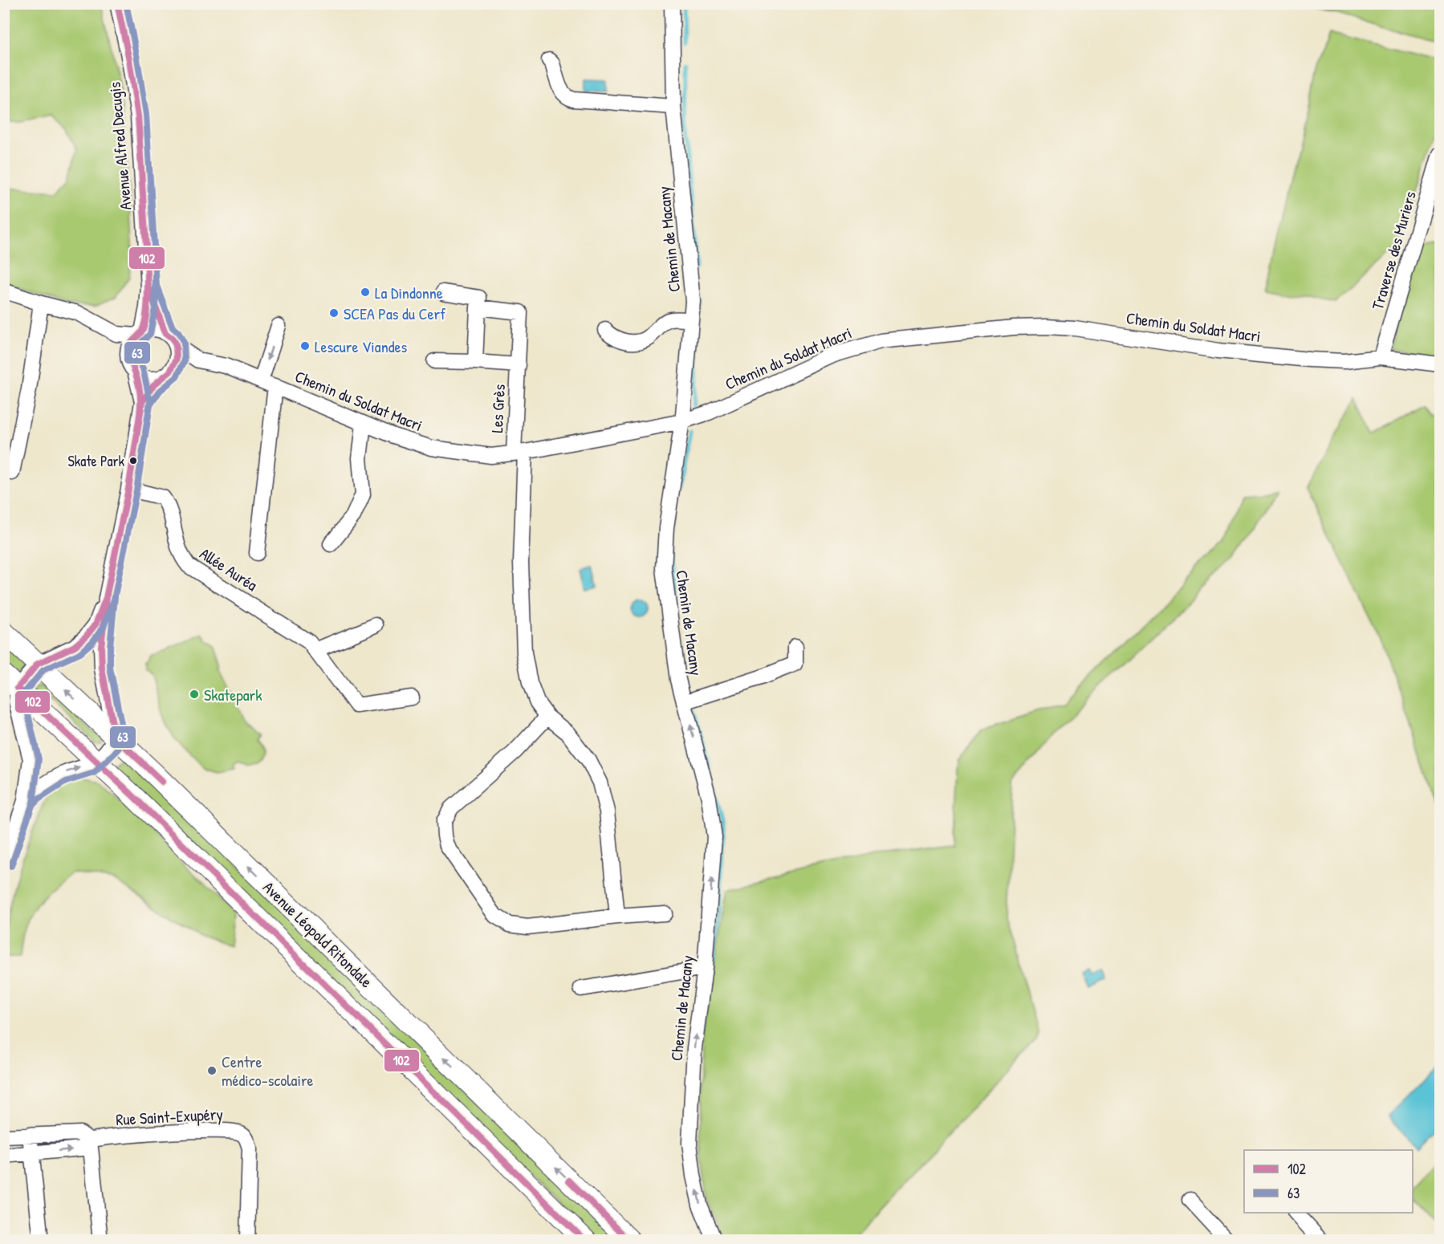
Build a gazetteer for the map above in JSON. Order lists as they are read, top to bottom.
{
  "streets": {
    "highway": ["Avenue Léopold Ritondale"],
    "street": [
      "Avenue Alfred Decugis",
      "Chemin de Macany",
      "Traverse des Muriers",
      "Chemin du Soldat Macri",
      "Les Grès",
      "Allée Auréa",
      "Rue Saint-Exupéry"
    ]
  },
  "crossings": [
    ["Avenue Alfred Decugis", "Chemin du Soldat Macri"],
    ["Chemin de Macany", "Chemin du Soldat Macri"],
    ["Traverse des Muriers", "Chemin du Soldat Macri"],
    ["Chemin du Soldat Macri", "Les Grès"]
  ],
  "one_way": ["Chemin de Macany"],
  "places": [
    "La Dindonne",
    "SCEA Pas du Cerf",
    "Lescure Viandes",
    "Skate Park",
    "Skatepark",
    "Centre médico-scolaire"
  ],
  "lines": ["transit line 102", "transit line 63"],
  "legend": ["102", "63"]
}
